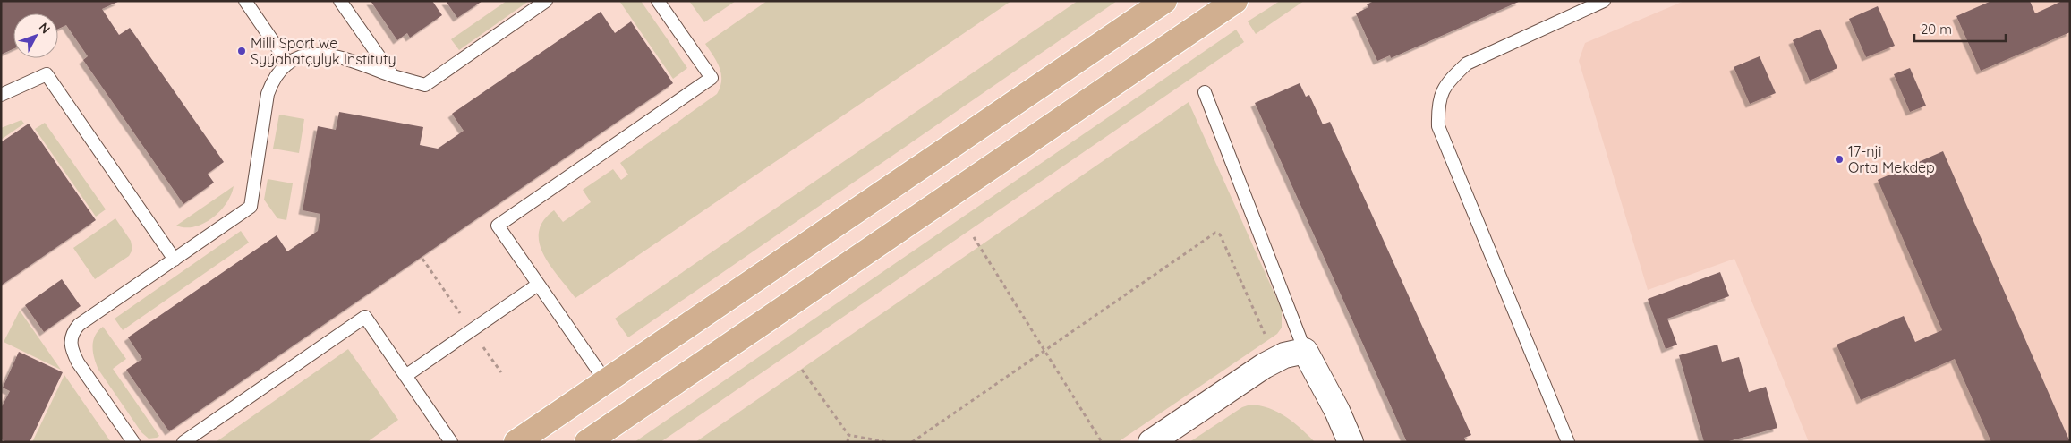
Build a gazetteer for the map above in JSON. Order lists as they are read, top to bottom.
{
  "places": ["Milli Sport we Syýahatçylyk Instituty", "17-nji Orta Mekdep"],
  "scale_bar": "20 m",
  "north": "top right"
}
